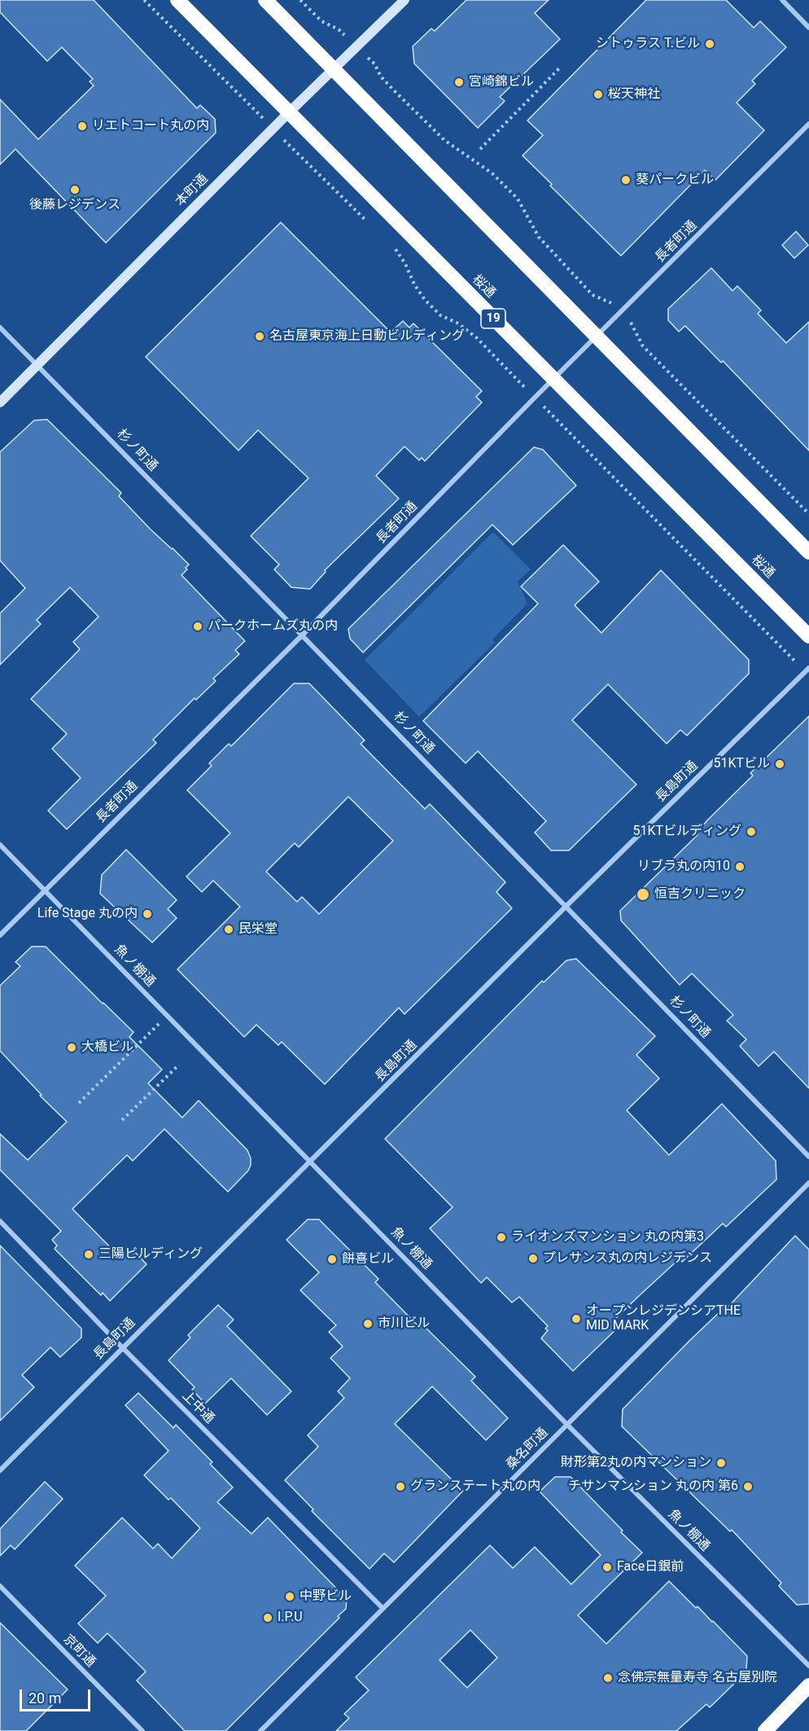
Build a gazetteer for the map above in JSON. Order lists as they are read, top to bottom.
{
  "streets": {
    "highway": ["桜通", "19"],
    "street": [
      "本町通",
      "長者町通",
      "杉ノ町通",
      "長島町通",
      "魚ノ棚通",
      "上中通",
      "桑名町通",
      "京町通"
    ]
  },
  "crossings": [
    ["本町通", "桜通"],
    ["本町通", "杉ノ町通"],
    ["長者町通", "桜通"],
    ["長者町通", "杉ノ町通"],
    ["長者町通", "魚ノ棚通"],
    ["杉ノ町通", "長島町通"],
    ["長島町通", "魚ノ棚通"],
    ["長島町通", "上中通"],
    ["魚ノ棚通", "桑名町通"],
    ["上中通", "桑名町通"]
  ],
  "places": [
    "シトゥラス T.ビル",
    "宮崎錦ビル",
    "桜天神社",
    "リエトコート丸の内",
    "葵パークビル",
    "後藤レジデンス",
    "名古屋東京海上日動ビルディング",
    "パークホームズ丸の内",
    "51KTビル",
    "51KTビルディング",
    "リブラ丸の内10",
    "恒吉クリニック",
    "Life Stage 丸の内",
    "民栄堂",
    "大橋ビル",
    "ライオンズマンション 丸の内第3",
    "三陽ビルディング",
    "プレサンス丸の内レジデンス",
    "餅喜ビル",
    "オープンレジデンシアTHE MID MARK",
    "市川ビル",
    "財形第2丸の内マンション",
    "グランステート丸の内",
    "チサンマンション 丸の内 第6",
    "Face日銀前",
    "中野ビル",
    "I.P.U",
    "念佛宗無量寿寺 名古屋別院"
  ],
  "scale_bar": "20 m"
}
